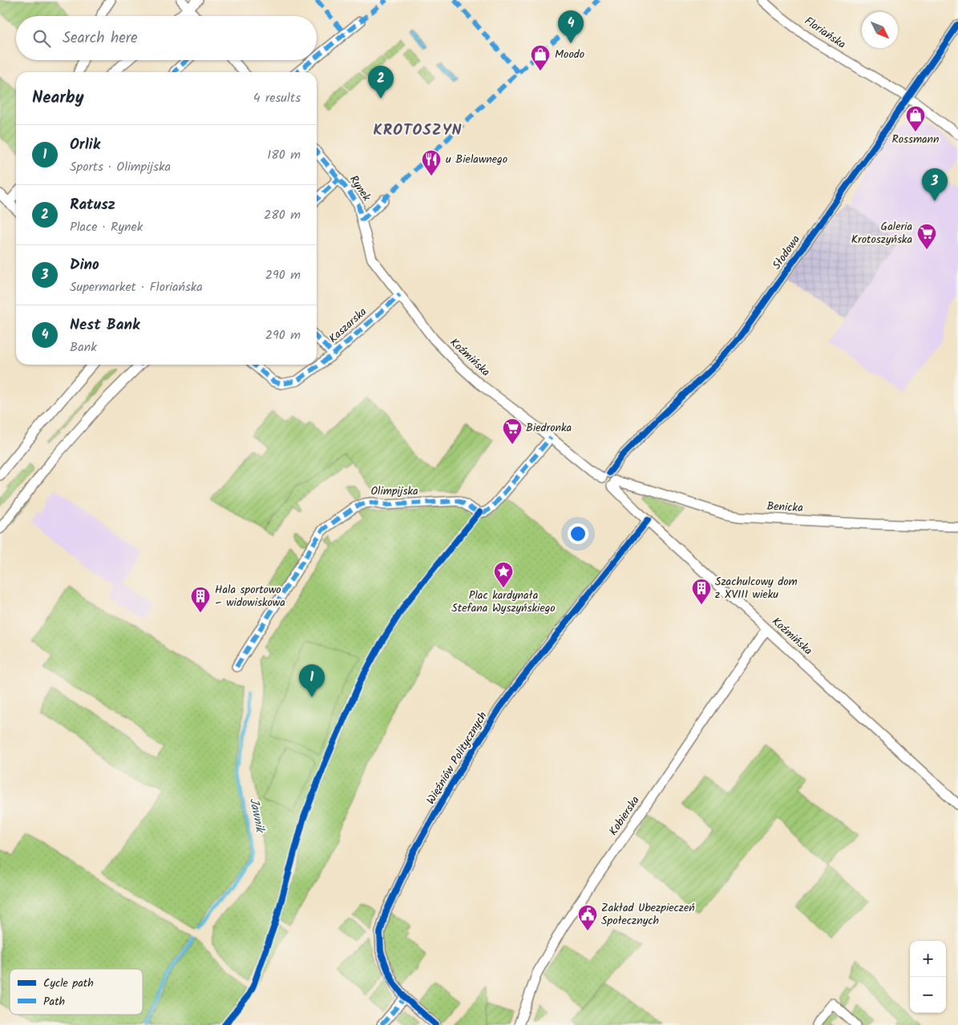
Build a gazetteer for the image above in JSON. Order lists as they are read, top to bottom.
{
  "streets": {
    "street": [
      "Floriańska",
      "Rynek",
      "Słodowa",
      "Kaszarska",
      "Koźmińska",
      "Olimpijska",
      "Benicka",
      "Więźniów Politycznych",
      "Kobierska"
    ]
  },
  "crossings": [
    ["Floriańska", "Słodowa"],
    ["Rynek", "Koźmińska"],
    ["Słodowa", "Koźmińska"],
    ["Kaszarska", "Koźmińska"],
    ["Koźmińska", "Olimpijska"],
    ["Koźmińska", "Benicka"],
    ["Koźmińska", "Więźniów Politycznych"],
    ["Koźmińska", "Kobierska"]
  ],
  "districts": ["KROTOSZYN"],
  "water": ["Jawnik"],
  "places": {
    "shop": ["Moodo", "Rossmann"],
    "restaurant": ["u Bielawnego"],
    "supermarket": ["Galeria Krotoszyńska", "Biedronka"],
    "place": ["Plac kardynała Stefana Wyszyńskiego"],
    "building": ["Szachulcowy dom z XVIII wieku", "Hala sportowo – widowiskowa"],
    "public building": ["Zakład Ubezpieczeń Społecznych"]
  },
  "legend": ["Cycle path", "Path"],
  "north": "bottom right",
  "page": {
    "pins": [
      "4",
      "2",
      "3",
      "1"
    ],
    "search": "Search here",
    "heading": ["Nearby", "4 results"],
    "list": [
      {
        "mark": "1",
        "name": "Orlik",
        "note": "Sports · Olimpijska",
        "value": "180 m"
      },
      {
        "mark": "2",
        "name": "Ratusz",
        "note": "Place · Rynek",
        "value": "280 m"
      },
      {
        "mark": "3",
        "name": "Dino",
        "note": "Supermarket · Floriańska",
        "value": "290 m"
      },
      {
        "mark": "4",
        "name": "Nest Bank",
        "note": "Bank",
        "value": "290 m"
      }
    ],
    "map_buttons": ["+", "−"]
  }
}
